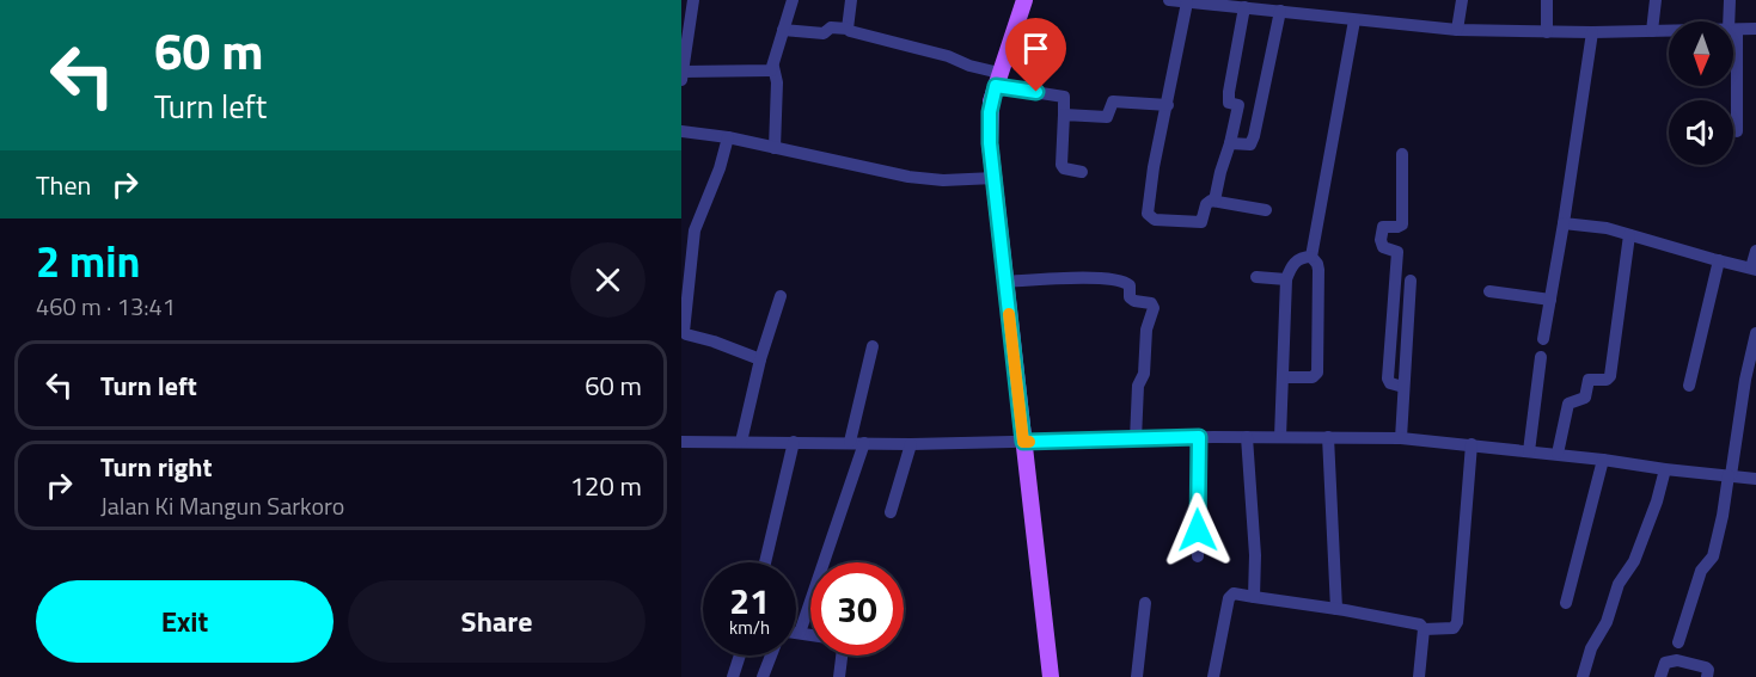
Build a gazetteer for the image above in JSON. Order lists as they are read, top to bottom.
{
  "north": "bottom",
  "page": {
    "turn": ["60 m", "Turn left"],
    "then": "Then",
    "heading": ["2 min", "460 m · 13:41"],
    "list": [
      {
        "name": "Turn left",
        "value": "60 m"
      },
      {
        "name": "Turn right",
        "note": "Jalan Ki Mangun Sarkoro",
        "value": "120 m"
      }
    ],
    "speed": "21 km/h",
    "limit": "30",
    "buttons": ["Exit", "Share"]
  }
}
